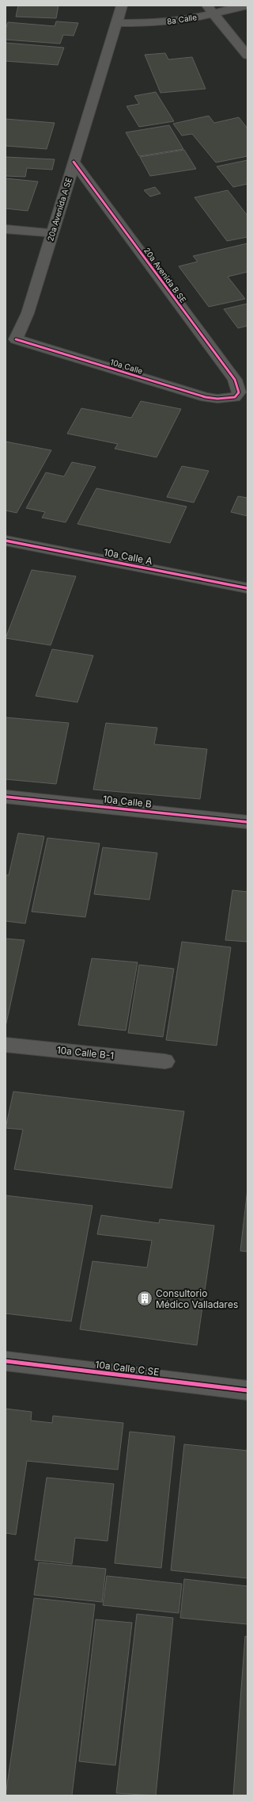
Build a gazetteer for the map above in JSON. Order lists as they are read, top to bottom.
{
  "streets": {
    "street": [
      "8a Calle",
      "20a Avenida A SE",
      "20a Avenida B SE",
      "10a Calle",
      "10a Calle A",
      "10a Calle B",
      "10a Calle B-1",
      "10a Calle C SE"
    ]
  },
  "crossings": [
    ["8a Calle", "20a Avenida A SE"],
    ["20a Avenida A SE", "20a Avenida B SE"],
    ["20a Avenida A SE", "10a Calle"],
    ["20a Avenida B SE", "10a Calle"]
  ],
  "places": {
    "building": ["Consultorio Médico Valladares"]
  }
}
